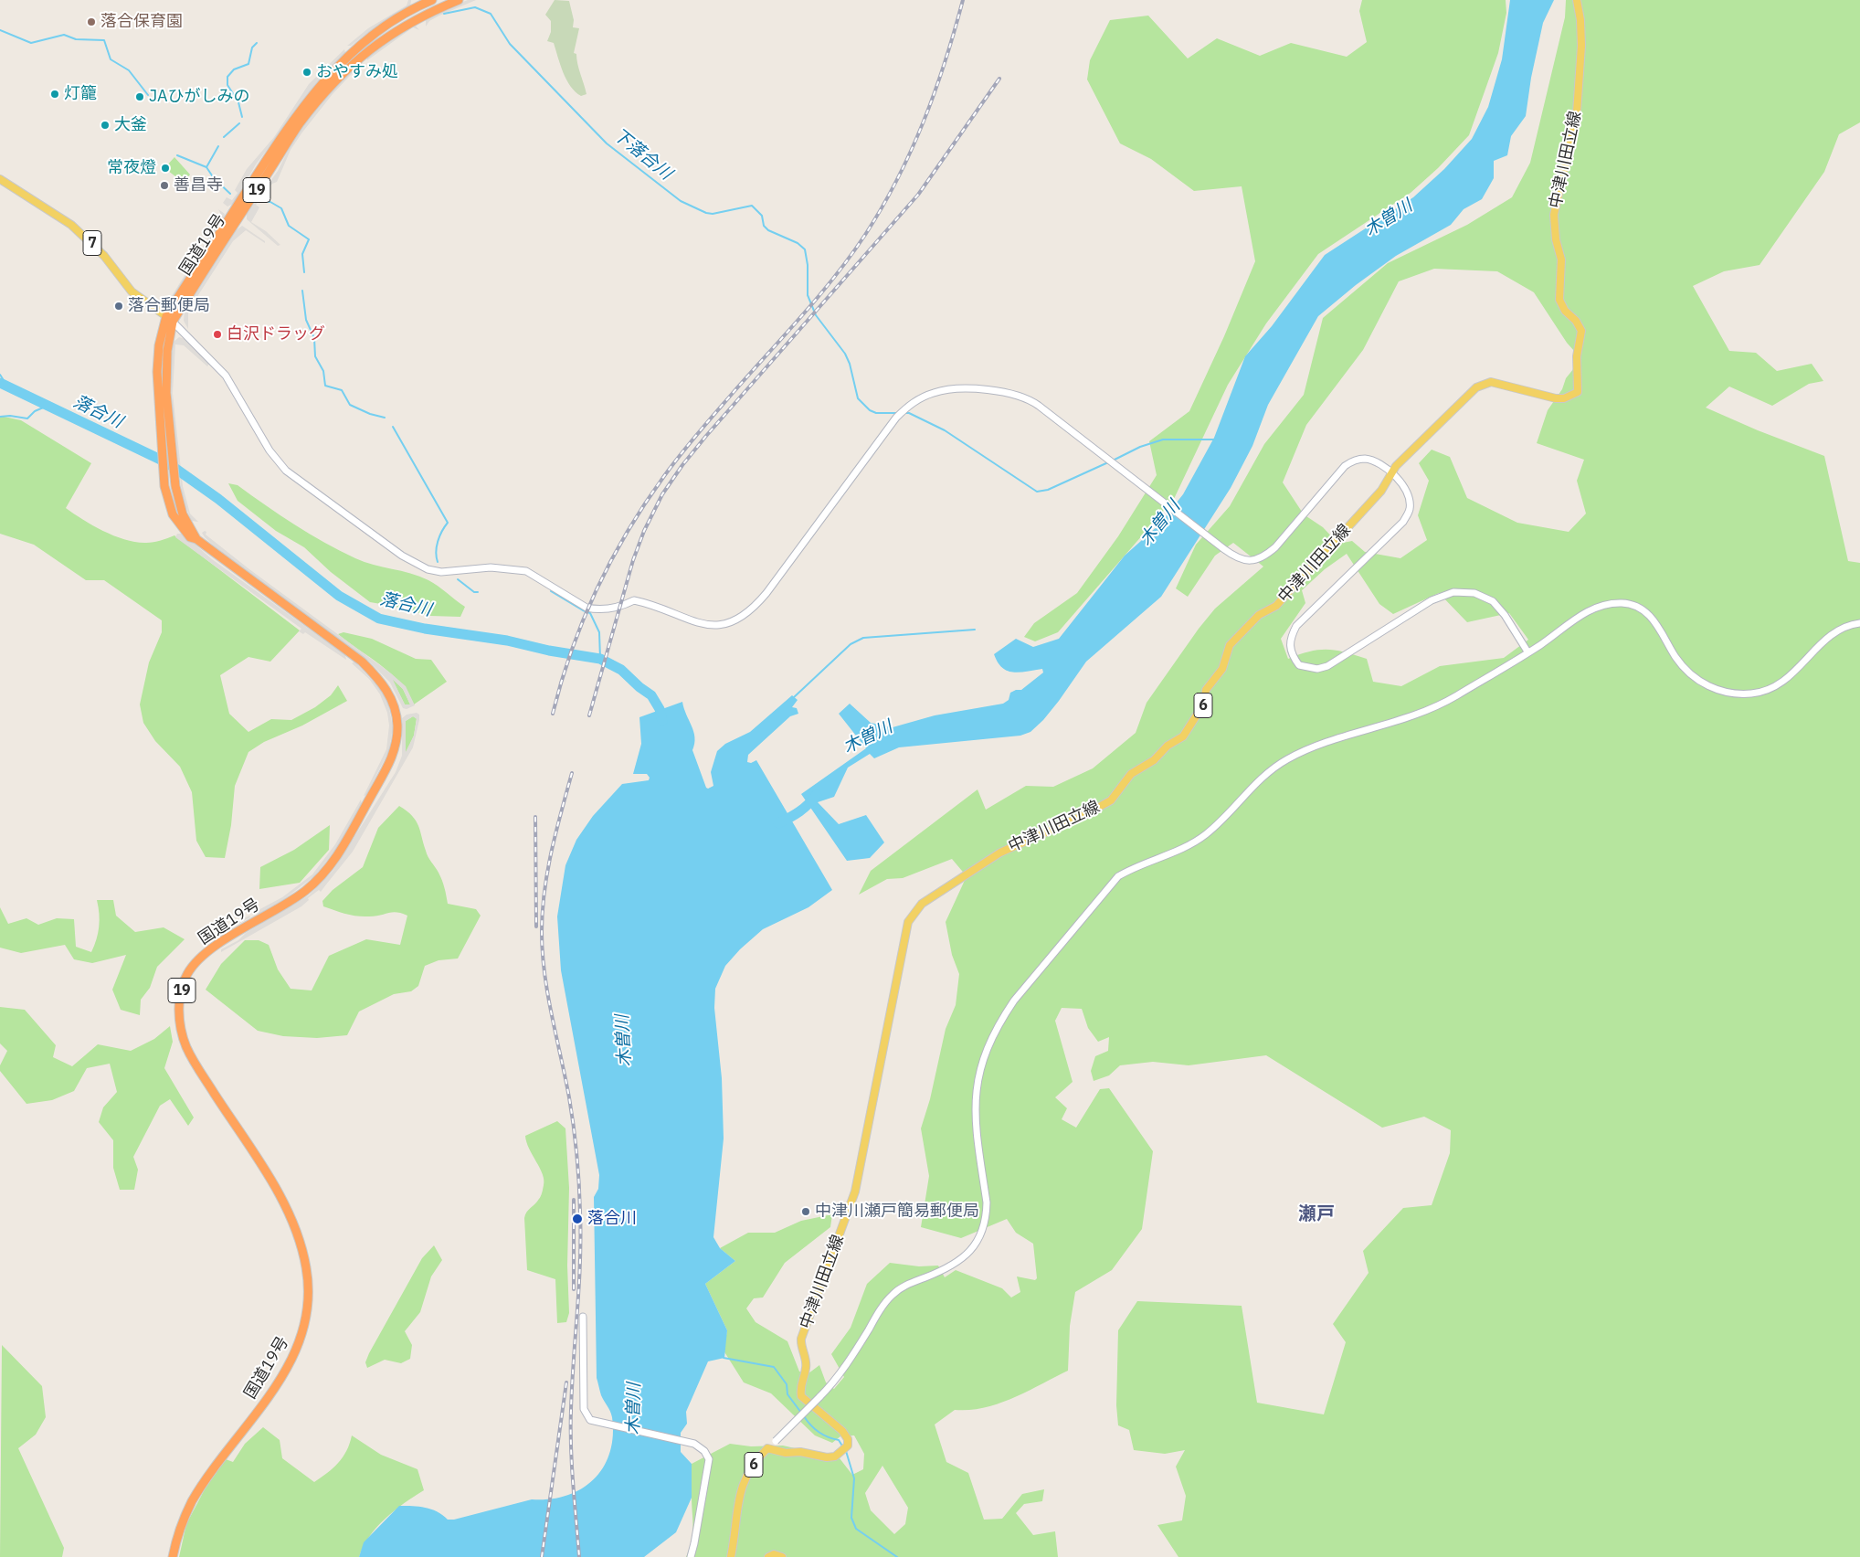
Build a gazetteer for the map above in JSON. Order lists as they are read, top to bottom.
{
  "streets": {
    "highway": ["19", "国道19号"],
    "main road": ["中津川田立線", "7", "6"]
  },
  "crossings": [
    ["中津川田立線", "6"],
    ["7", "国道19号"]
  ],
  "districts": ["瀬戸"],
  "water": ["下落合川", "木曽川", "落合川"],
  "places": [
    "落合保育園",
    "おやすみ処",
    "灯籠",
    "JAひがしみの",
    "大釜",
    "常夜燈",
    "善昌寺",
    "落合郵便局",
    "白沢ドラッグ",
    "中津川瀬戸簡易郵便局",
    "落合川"
  ]
}
